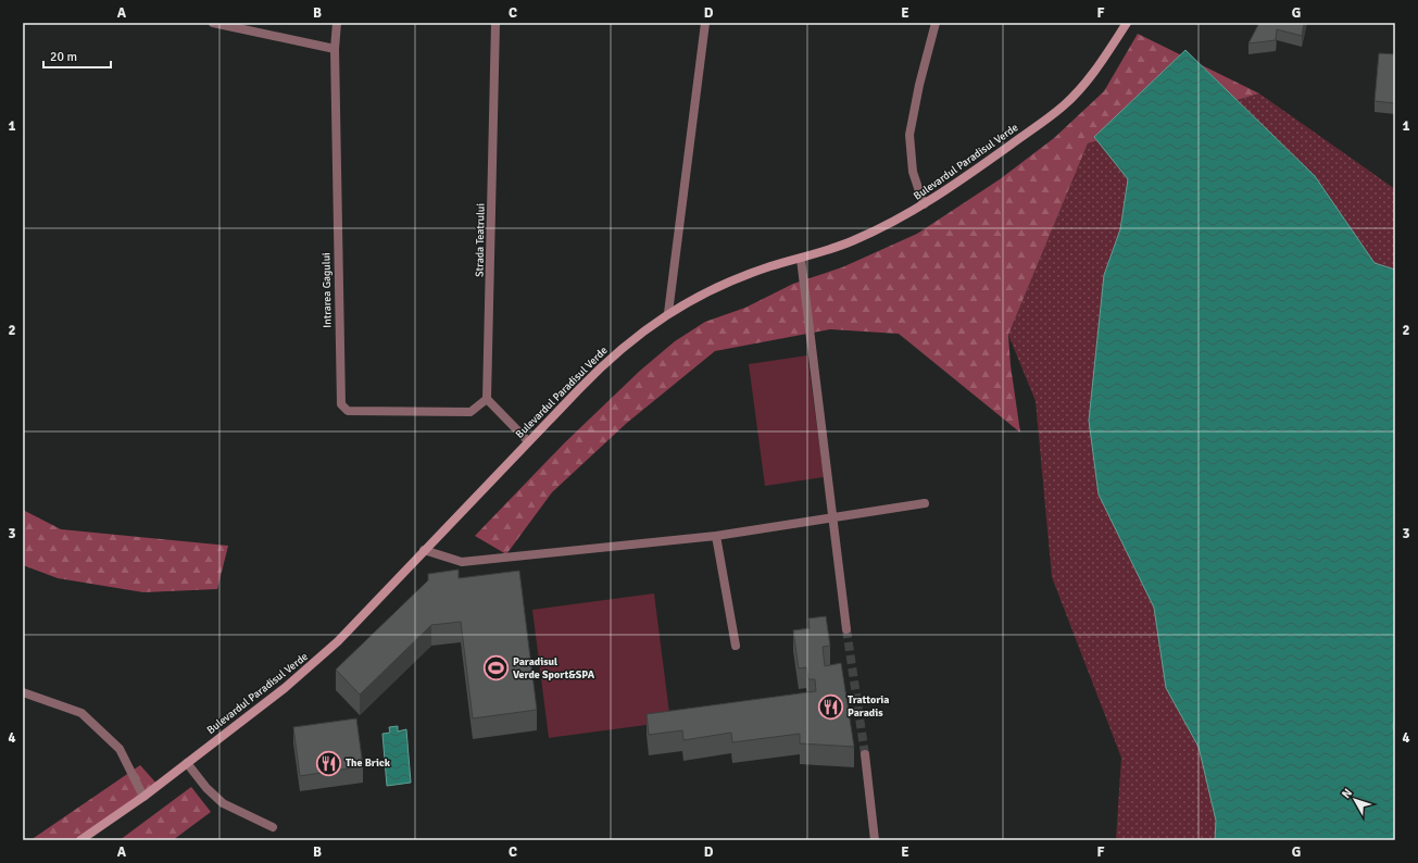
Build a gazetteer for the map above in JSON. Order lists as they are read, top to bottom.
{
  "streets": {
    "street": ["Bulevardul Paradisul Verde", "Strada Teatrului", "Intrarea Gagului"]
  },
  "crossings": [
    ["Strada Teatrului", "Intrarea Gagului"]
  ],
  "places": {
    "sports": ["Paradisul Verde Sport&SPA"],
    "restaurant": ["Trattoria Paradis", "The Brick"]
  },
  "scale_bar": "20 m",
  "north": "top left",
  "grid": {
    "columns": [
      "A",
      "B",
      "C",
      "D",
      "E",
      "F",
      "G"
    ],
    "rows": [
      "1",
      "2",
      "3",
      "4"
    ]
  }
}
